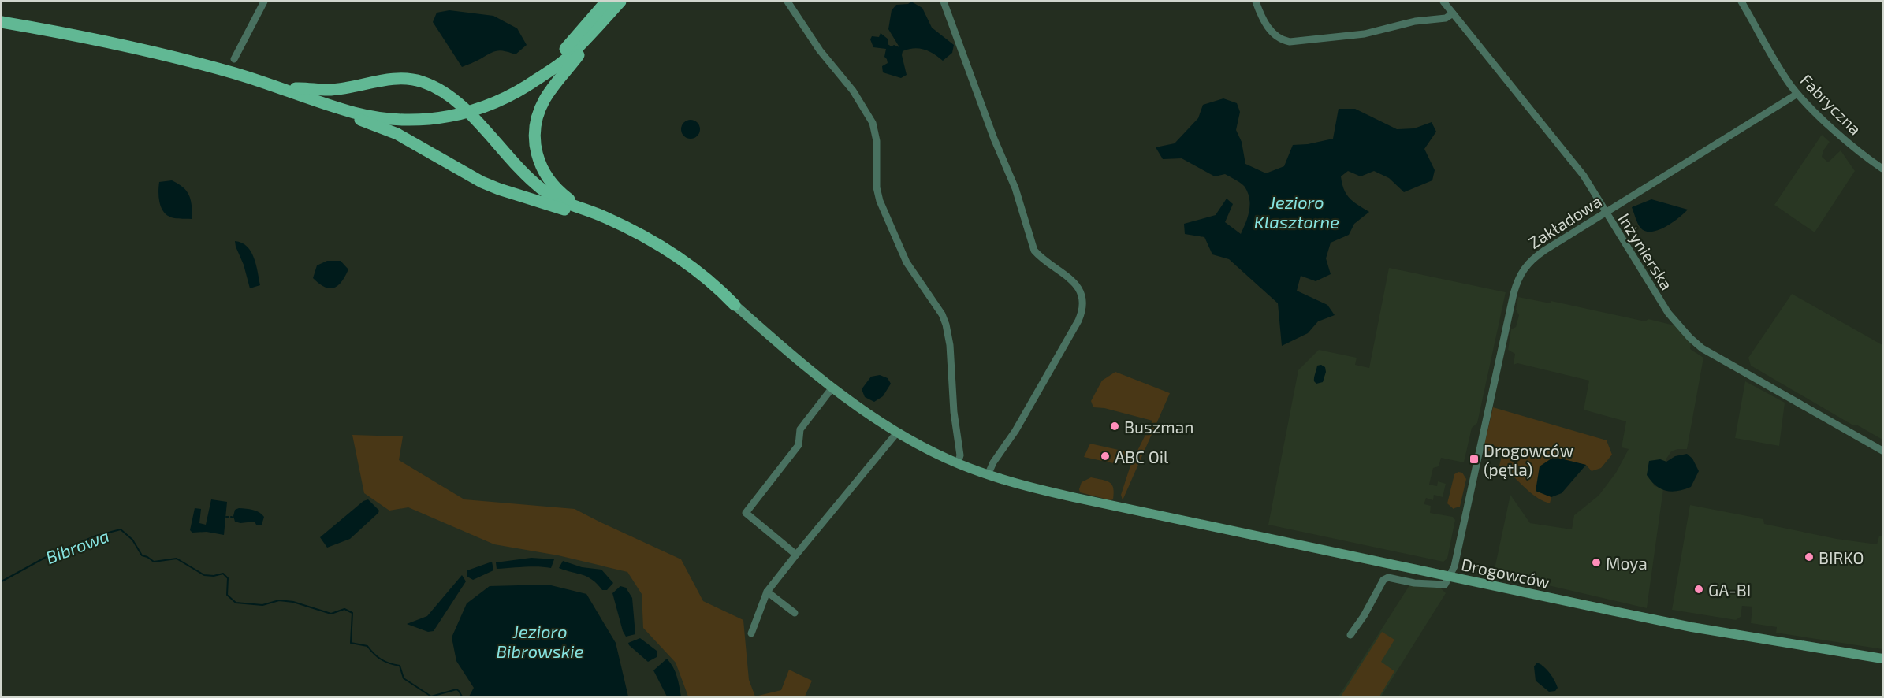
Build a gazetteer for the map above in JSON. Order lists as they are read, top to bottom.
{
  "streets": {
    "main road": ["Drogowców"],
    "street": ["Fabryczna", "Zakładowa", "Inżynierska"]
  },
  "crossings": [
    ["Fabryczna", "Zakładowa"],
    ["Zakładowa", "Inżynierska"],
    ["Zakładowa", "Drogowców"]
  ],
  "water": ["Jezioro Klasztorne", "Bibrowa", "Jezioro Bibrowskie"],
  "places": {
    "other": [
      "Buszman",
      "ABC Oil",
      "BIRKO",
      "Moya",
      "GA-BI"
    ],
    "transit": ["Drogowców (pętla)"]
  }
}
